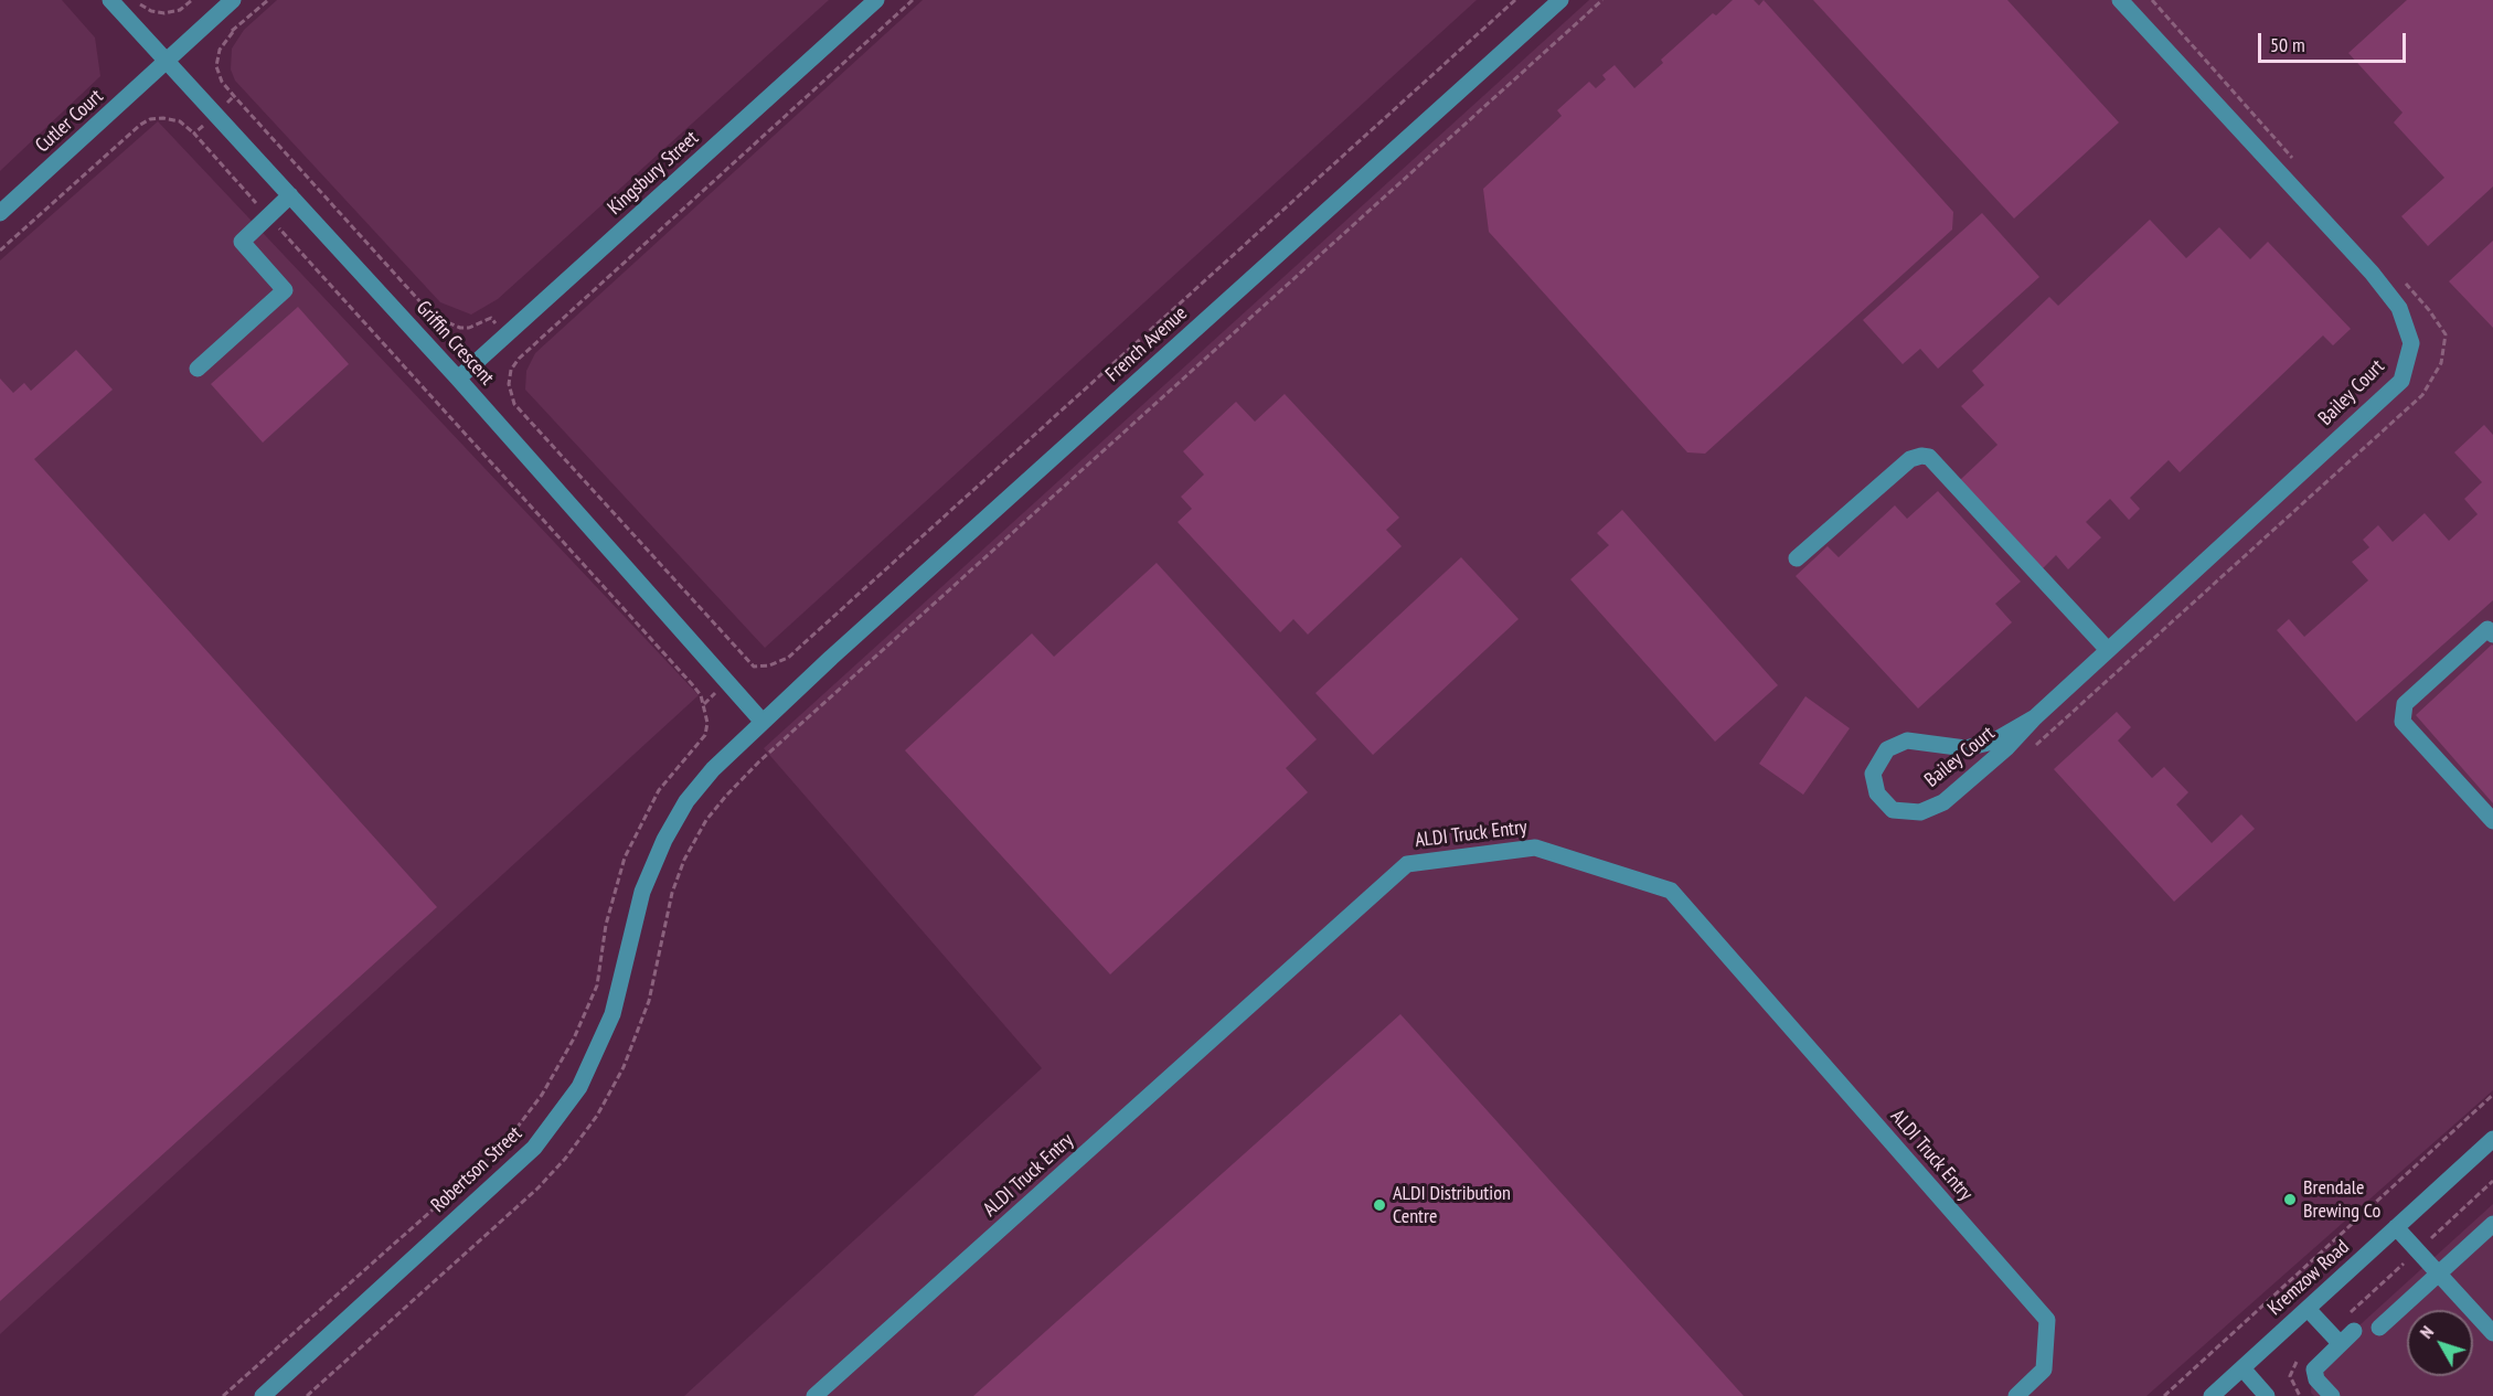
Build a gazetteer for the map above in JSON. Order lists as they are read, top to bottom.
{
  "streets": {
    "street": [
      "Cutler Court",
      "Kingsbury Street",
      "Griffin Crescent",
      "French Avenue",
      "Bailey Court",
      "ALDI Truck Entry",
      "Robertson Street",
      "Kremzow Road"
    ]
  },
  "crossings": [
    ["Cutler Court", "Griffin Crescent"],
    ["Kingsbury Street", "Griffin Crescent"],
    ["Griffin Crescent", "French Avenue"],
    ["Griffin Crescent", "Robertson Street"],
    ["French Avenue", "Robertson Street"]
  ],
  "places": ["Brendale Brewing Co", "ALDI Distribution Centre"],
  "scale_bar": "50 m",
  "north": "top left"
}
